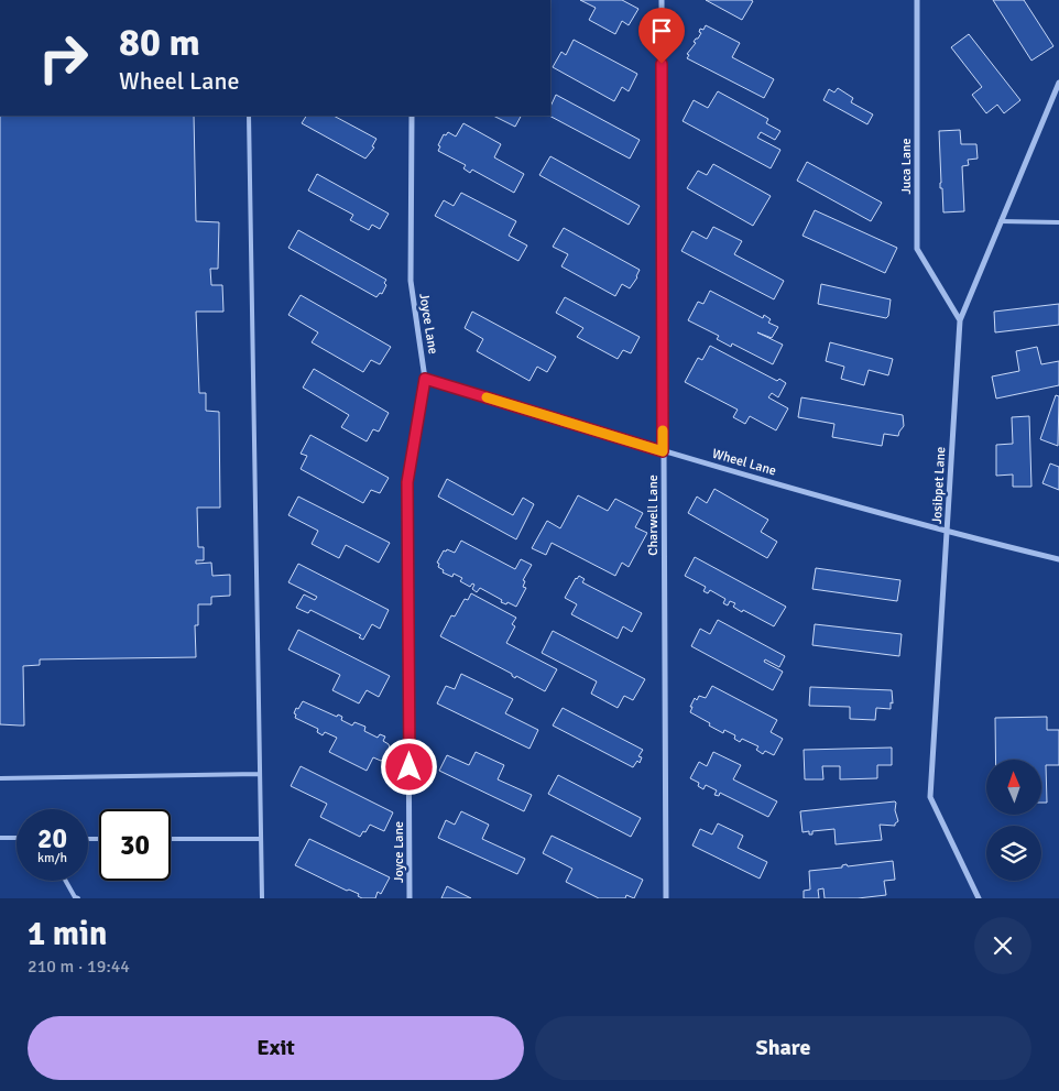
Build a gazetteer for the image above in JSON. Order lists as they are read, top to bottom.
{
  "streets": {
    "street": [
      "Juca Lane",
      "Joyce Lane",
      "Wheel Lane",
      "Josibpet Lane",
      "Charwell Lane"
    ]
  },
  "crossings": [
    ["Juca Lane", "Josibpet Lane"],
    ["Joyce Lane", "Wheel Lane"],
    ["Wheel Lane", "Josibpet Lane"],
    ["Wheel Lane", "Charwell Lane"]
  ],
  "north": "top",
  "page": {
    "turn": ["80 m", "Wheel Lane"],
    "speed": "20 km/h",
    "limit": "30",
    "heading": ["1 min", "210 m · 19:44"],
    "buttons": ["Exit", "Share"]
  }
}
